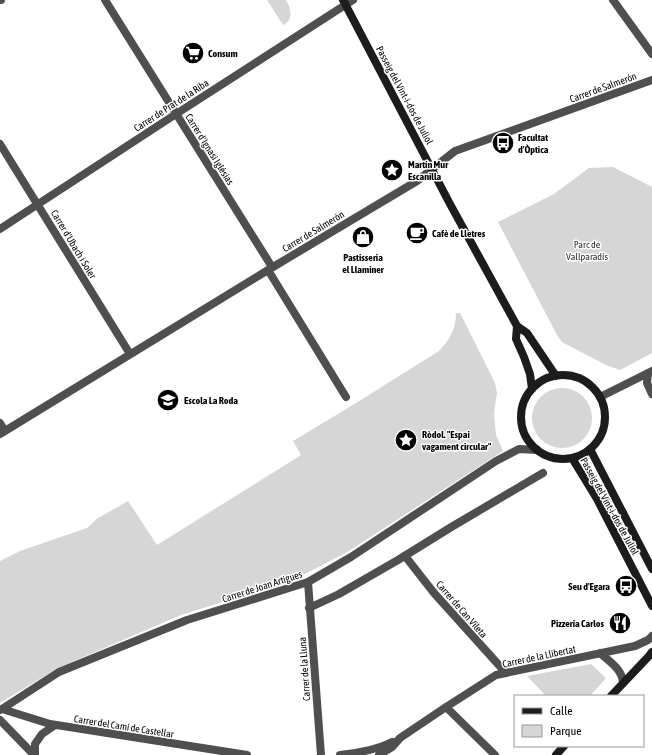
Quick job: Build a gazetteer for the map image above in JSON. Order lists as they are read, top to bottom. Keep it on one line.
{"streets":{"street":["Carrer de Salmerón","Passeig del Vint-i-dos de Juliol","Carrer de Prat de la Riba","Carrer d'Ignasi Iglésias","Carrer d'Ubach i Soler","Carrer de Joan Artigues","Carrer de Can Vileta","Carrer de la Llibertat","Carrer de la Lluna","Carrer del Camí de Castellar"]},"crossings":[["Carrer de Salmerón","Passeig del Vint-i-dos de Juliol"],["Carrer de Salmerón","Carrer d'Ignasi Iglésias"],["Carrer de Salmerón","Carrer d'Ubach i Soler"],["Passeig del Vint-i-dos de Juliol","Carrer de Prat de la Riba"],["Passeig del Vint-i-dos de Juliol","Carrer de Joan Artigues"],["Carrer de Prat de la Riba","Carrer d'Ignasi Iglésias"],["Carrer de Prat de la Riba","Carrer d'Ubach i Soler"],["Carrer de Joan Artigues","Carrer de la Lluna"],["Carrer de Joan Artigues","Carrer del Camí de Castellar"],["Carrer de Can Vileta","Carrer de la Llibertat"]],"parks":["Parc de Vallparadís"],"places":{"supermarket":["Consum"],"bus stop":["Facultat d'Òptica","Seu d'Egara"],"place":["Martín Mur Escanilla","Ròdol. \"Espai vagament circular\""],"cafe":["Cafè de Lletres"],"shop":["Pastisseria el Llaminer"],"school or university":["Escola La Roda"],"restaurant":["Pizzeria Carlos"]},"legend":["Calle","Parque"]}
